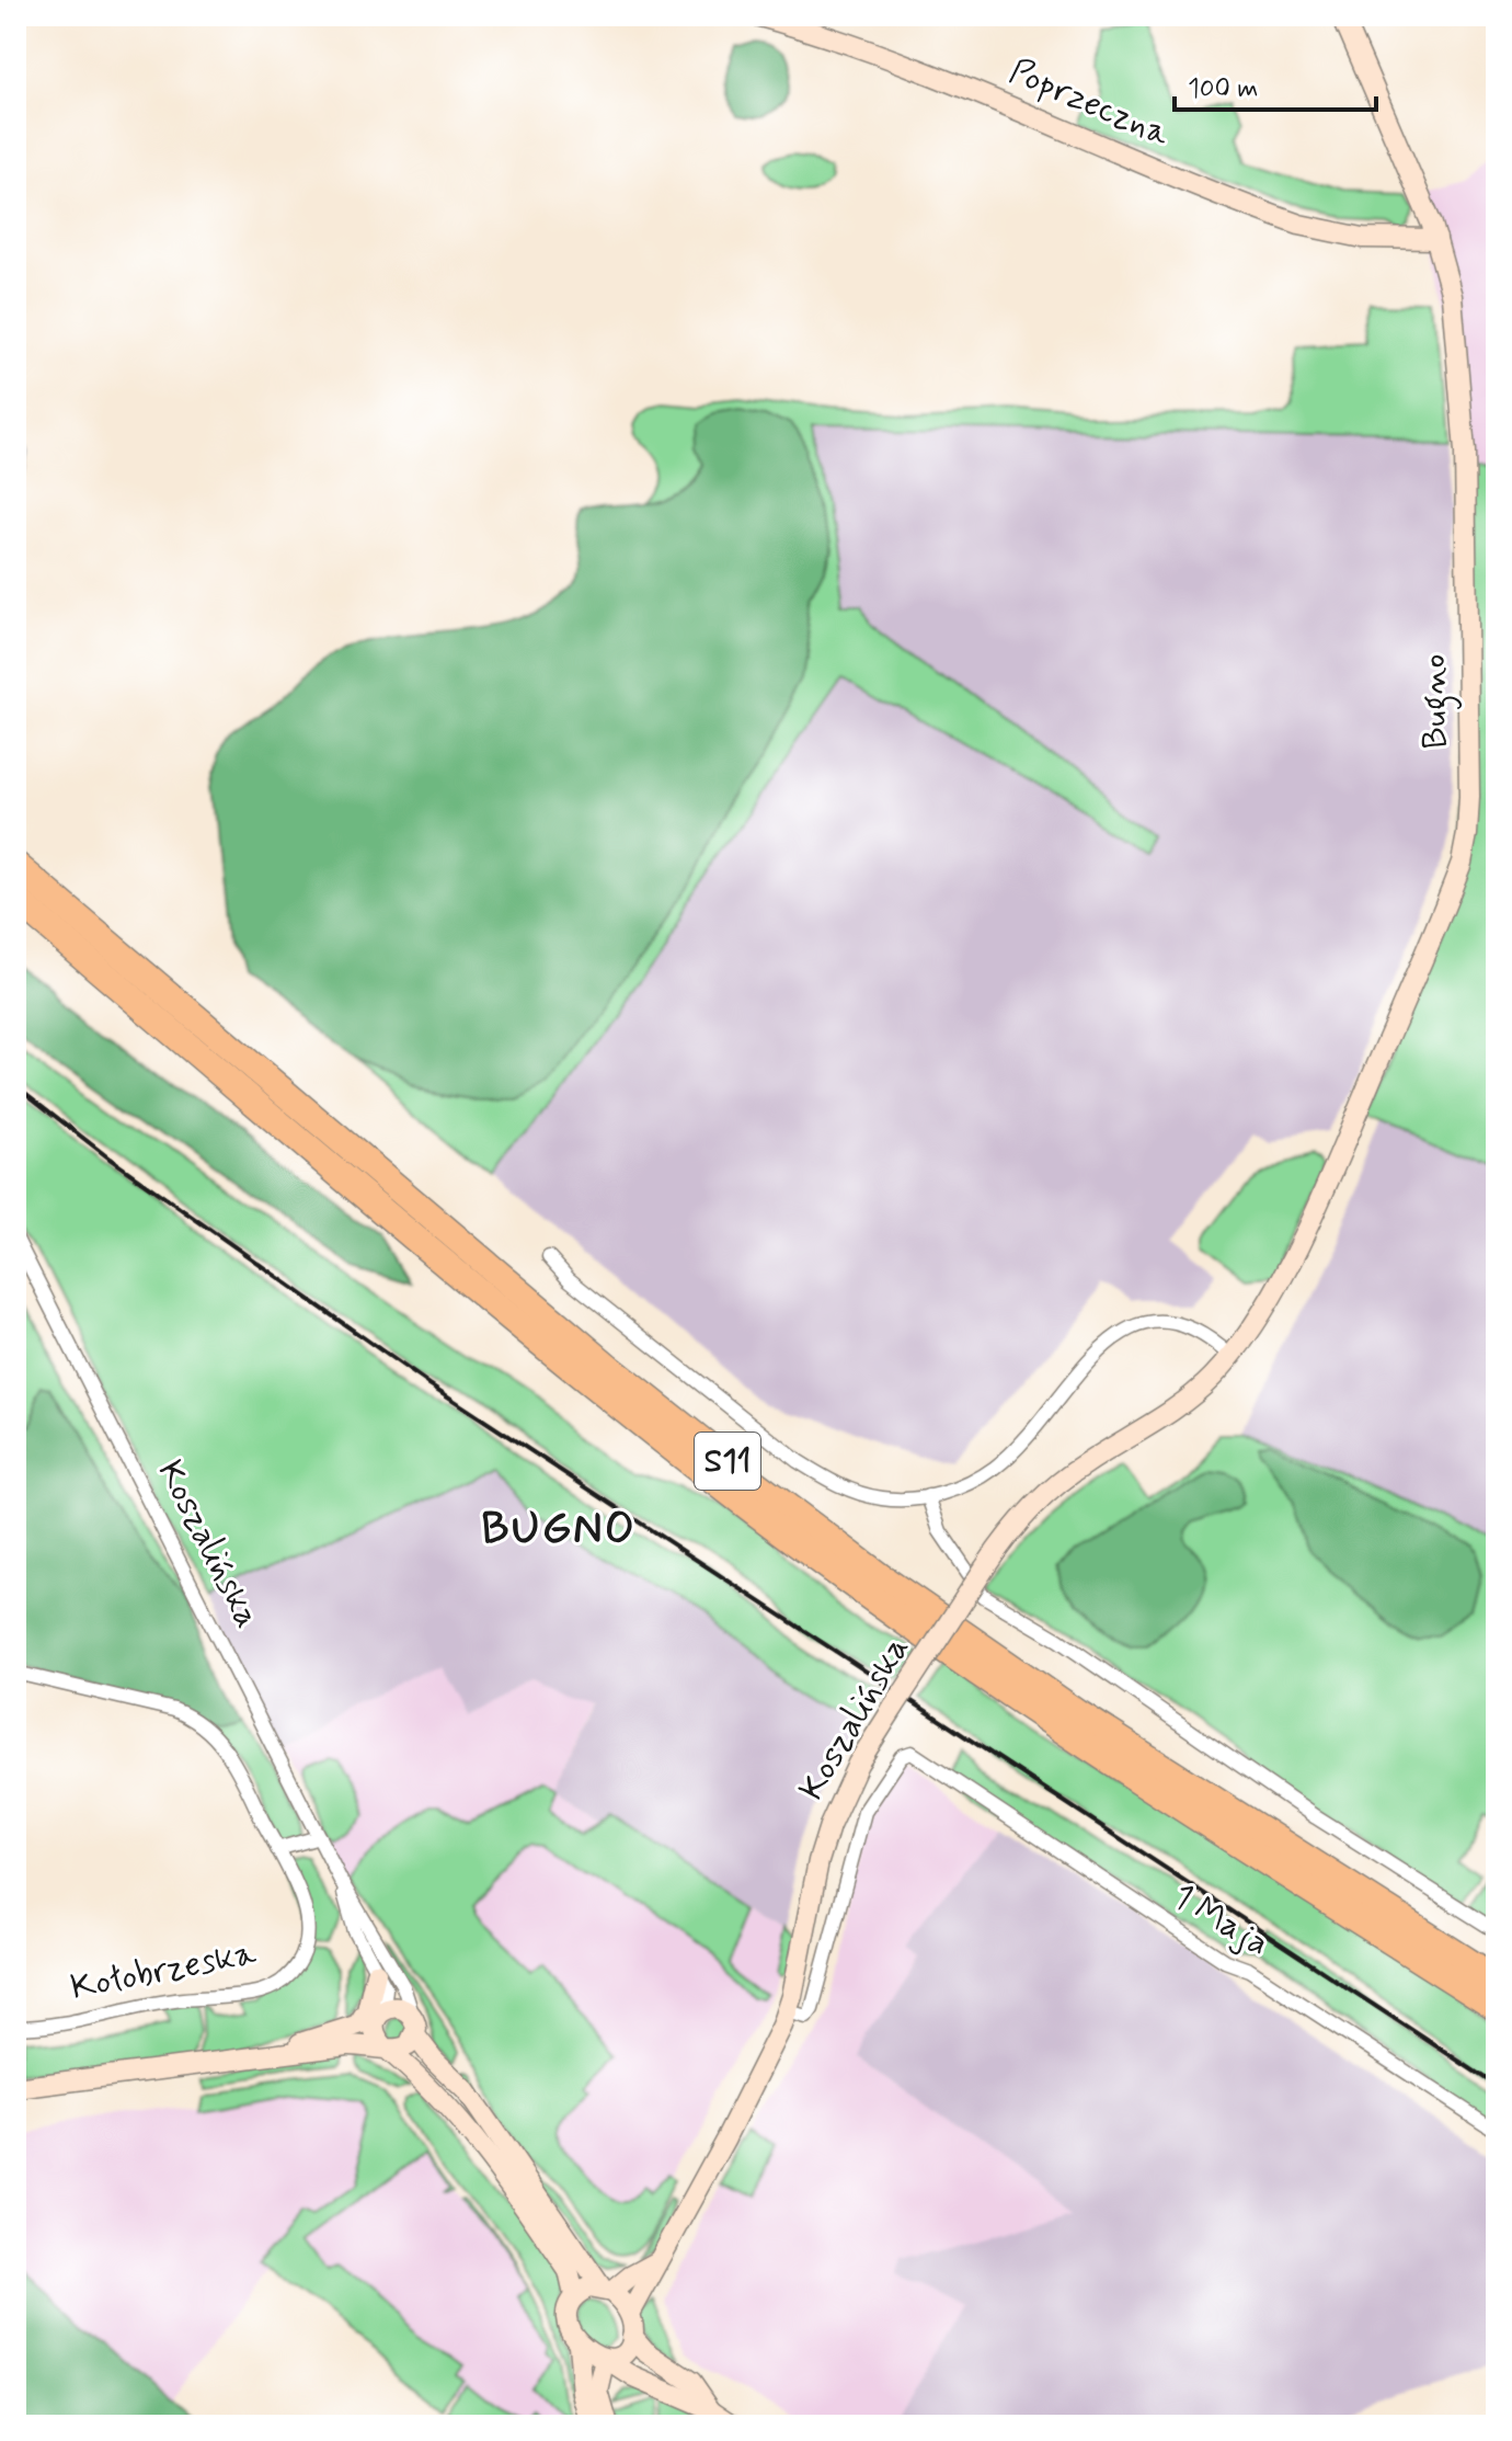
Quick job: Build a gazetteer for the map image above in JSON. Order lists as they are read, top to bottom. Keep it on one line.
{"streets":{"highway":["S11"],"street":["Poprzeczna","Bugno","Koszalińska","1 Maja","Kołobrzeska"]},"crossings":[["Poprzeczna","Bugno"],["Bugno","Koszalińska"],["Koszalińska","1 Maja"]],"districts":["BUGNO"],"scale_bar":"100 m"}
